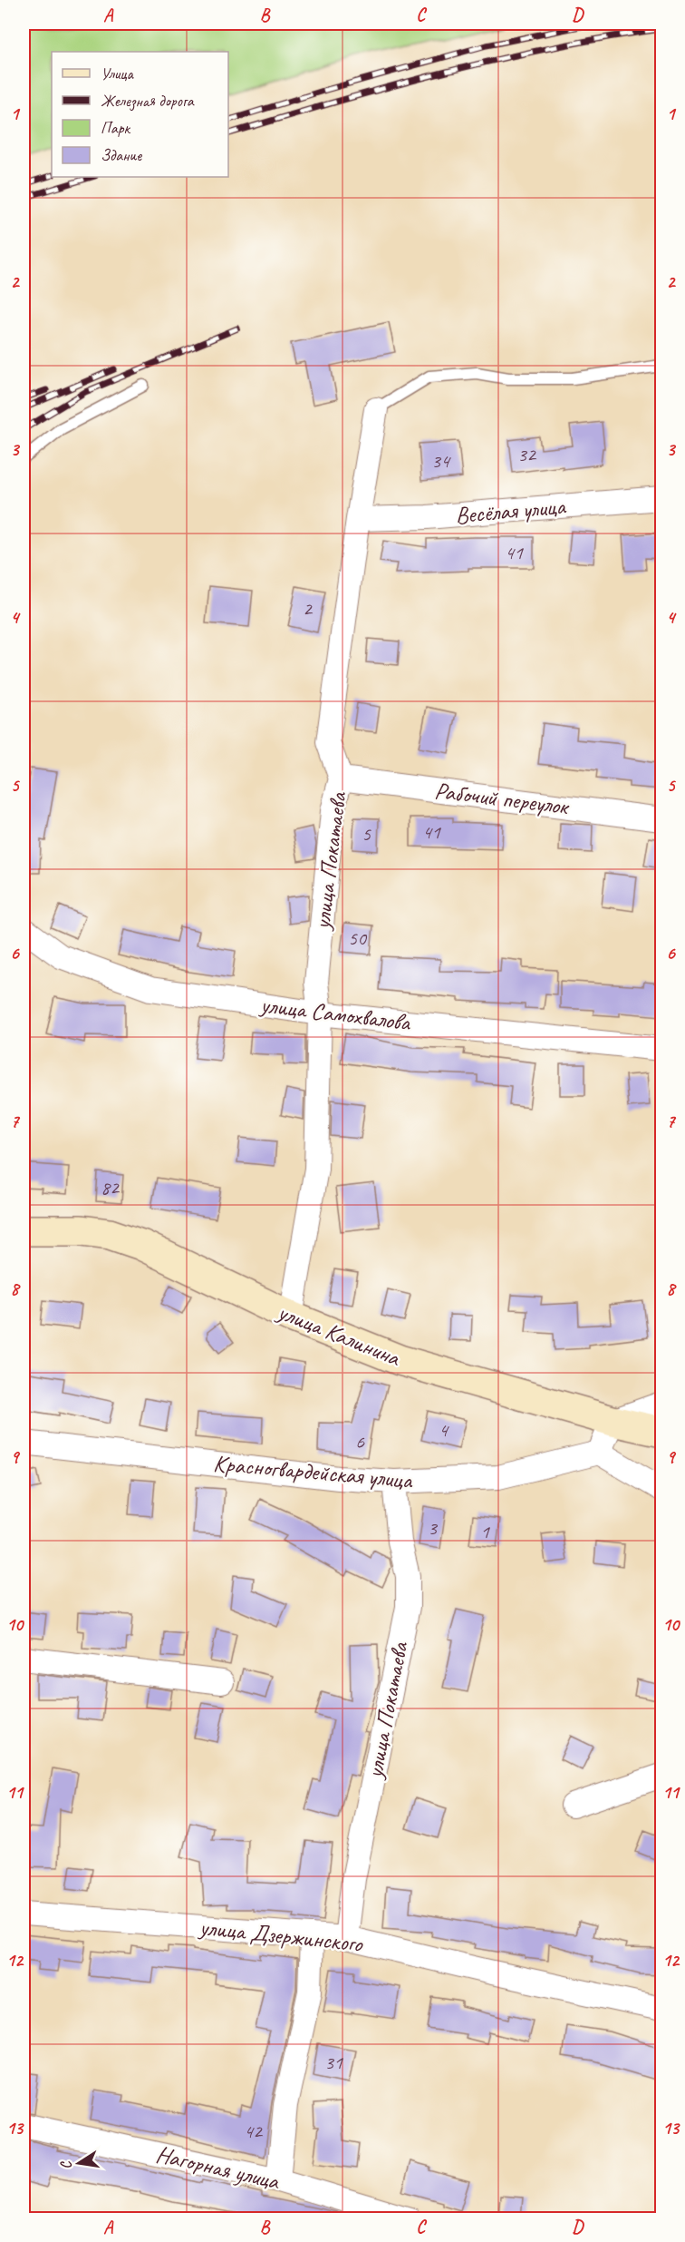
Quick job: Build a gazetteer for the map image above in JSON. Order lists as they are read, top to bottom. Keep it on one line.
{"streets":{"main road":["улица Калинина"],"street":["Весёлая улица","Рабочий переулок","улица Покатаева","улица Самохвалова","Красногвардейская улица","улица Дзержинского","Нагорная улица"]},"crossings":[["Весёлая улица","улица Покатаева"],["Рабочий переулок","улица Покатаева"],["улица Покатаева","улица Самохвалова"],["улица Покатаева","улица Калинина"],["улица Покатаева","Красногвардейская улица"],["улица Покатаева","улица Дзержинского"]],"house_numbers":["32","34","41","2","41","5","50","82","4","6","3","1","31","42"],"legend":["Улица","Железная дорога","Парк","Здание"],"north":"left","grid":{"columns":["A","B","C","D"],"rows":["1","2","3","4","5","6","7","8","9","10","11","12","13"]}}
